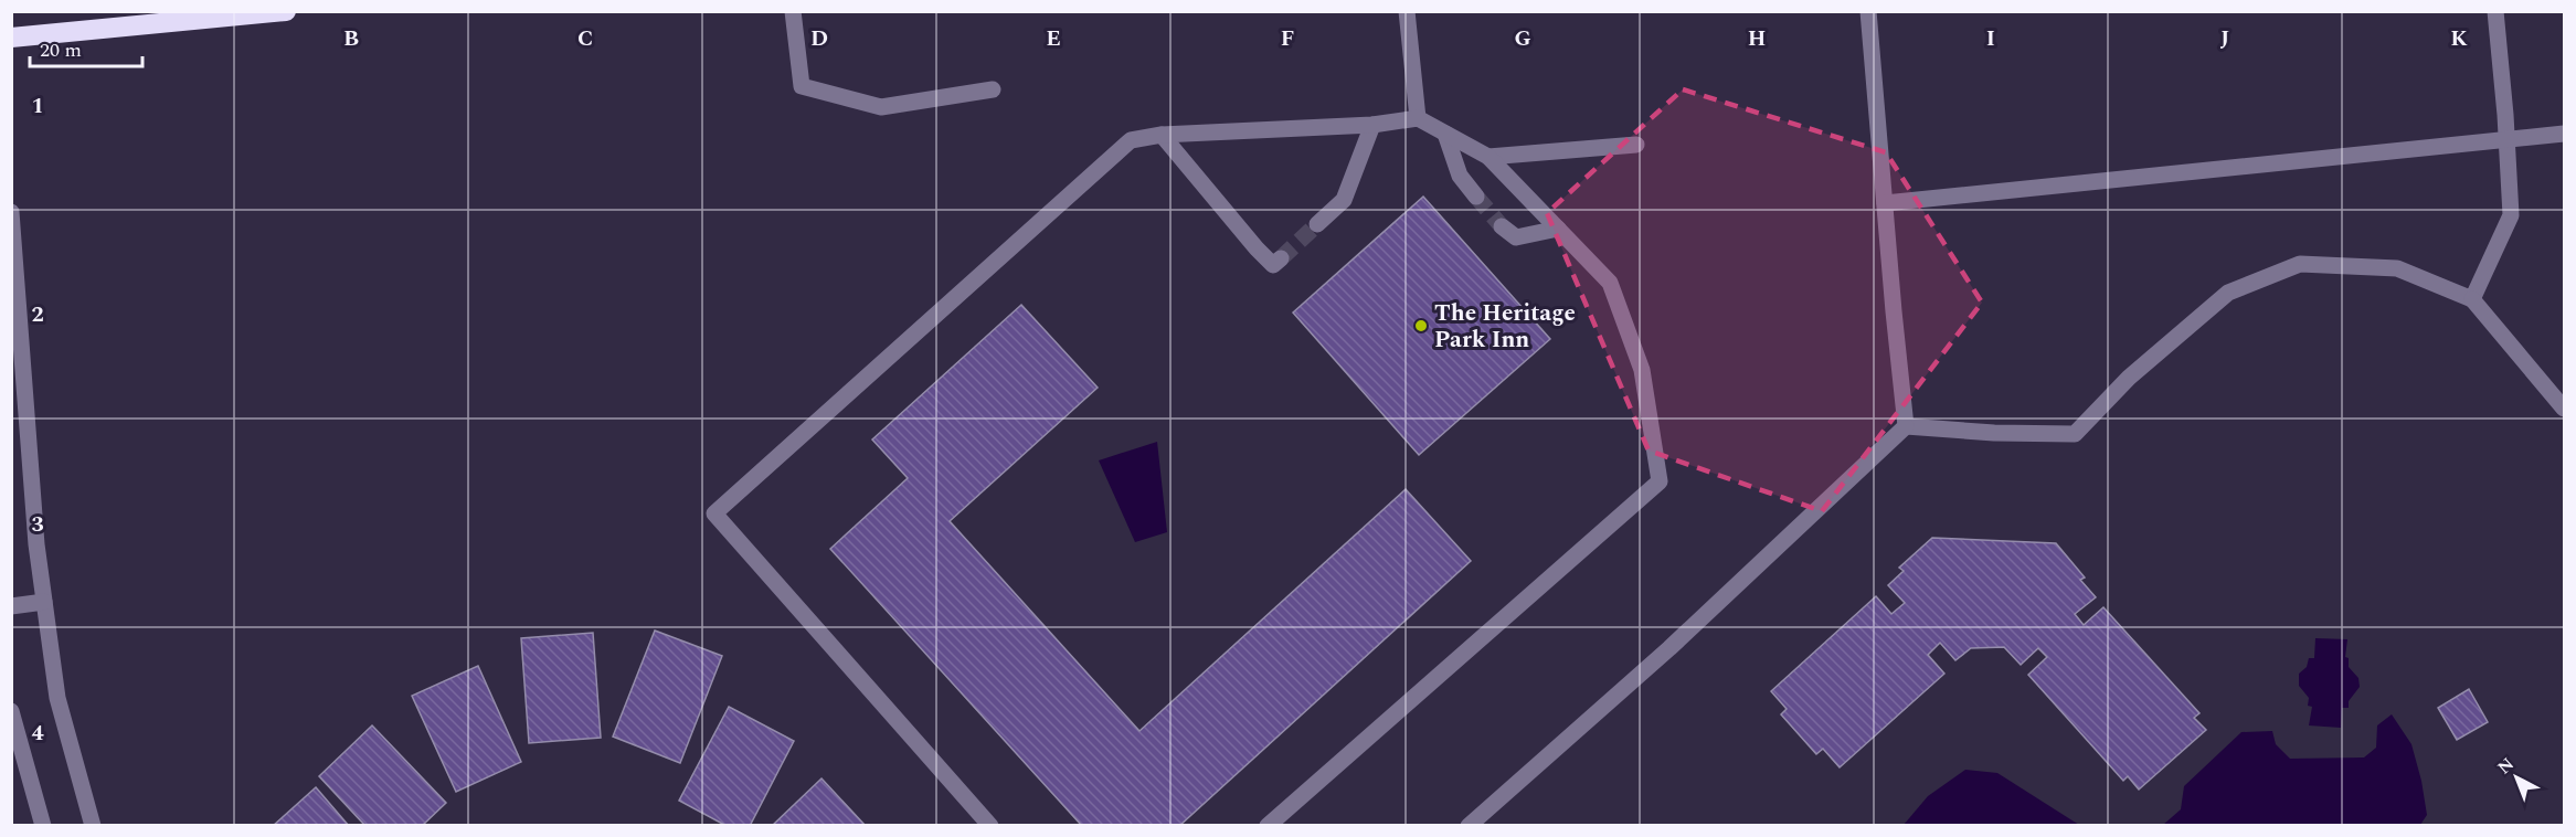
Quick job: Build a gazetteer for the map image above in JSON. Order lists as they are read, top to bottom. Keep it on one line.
{"places":["The Heritage Park Inn"],"scale_bar":"20 m","north":"top left","grid":{"columns":["B","C","D","E","F","G","H","I","J","K"],"rows":["1","2","3","4"]}}
